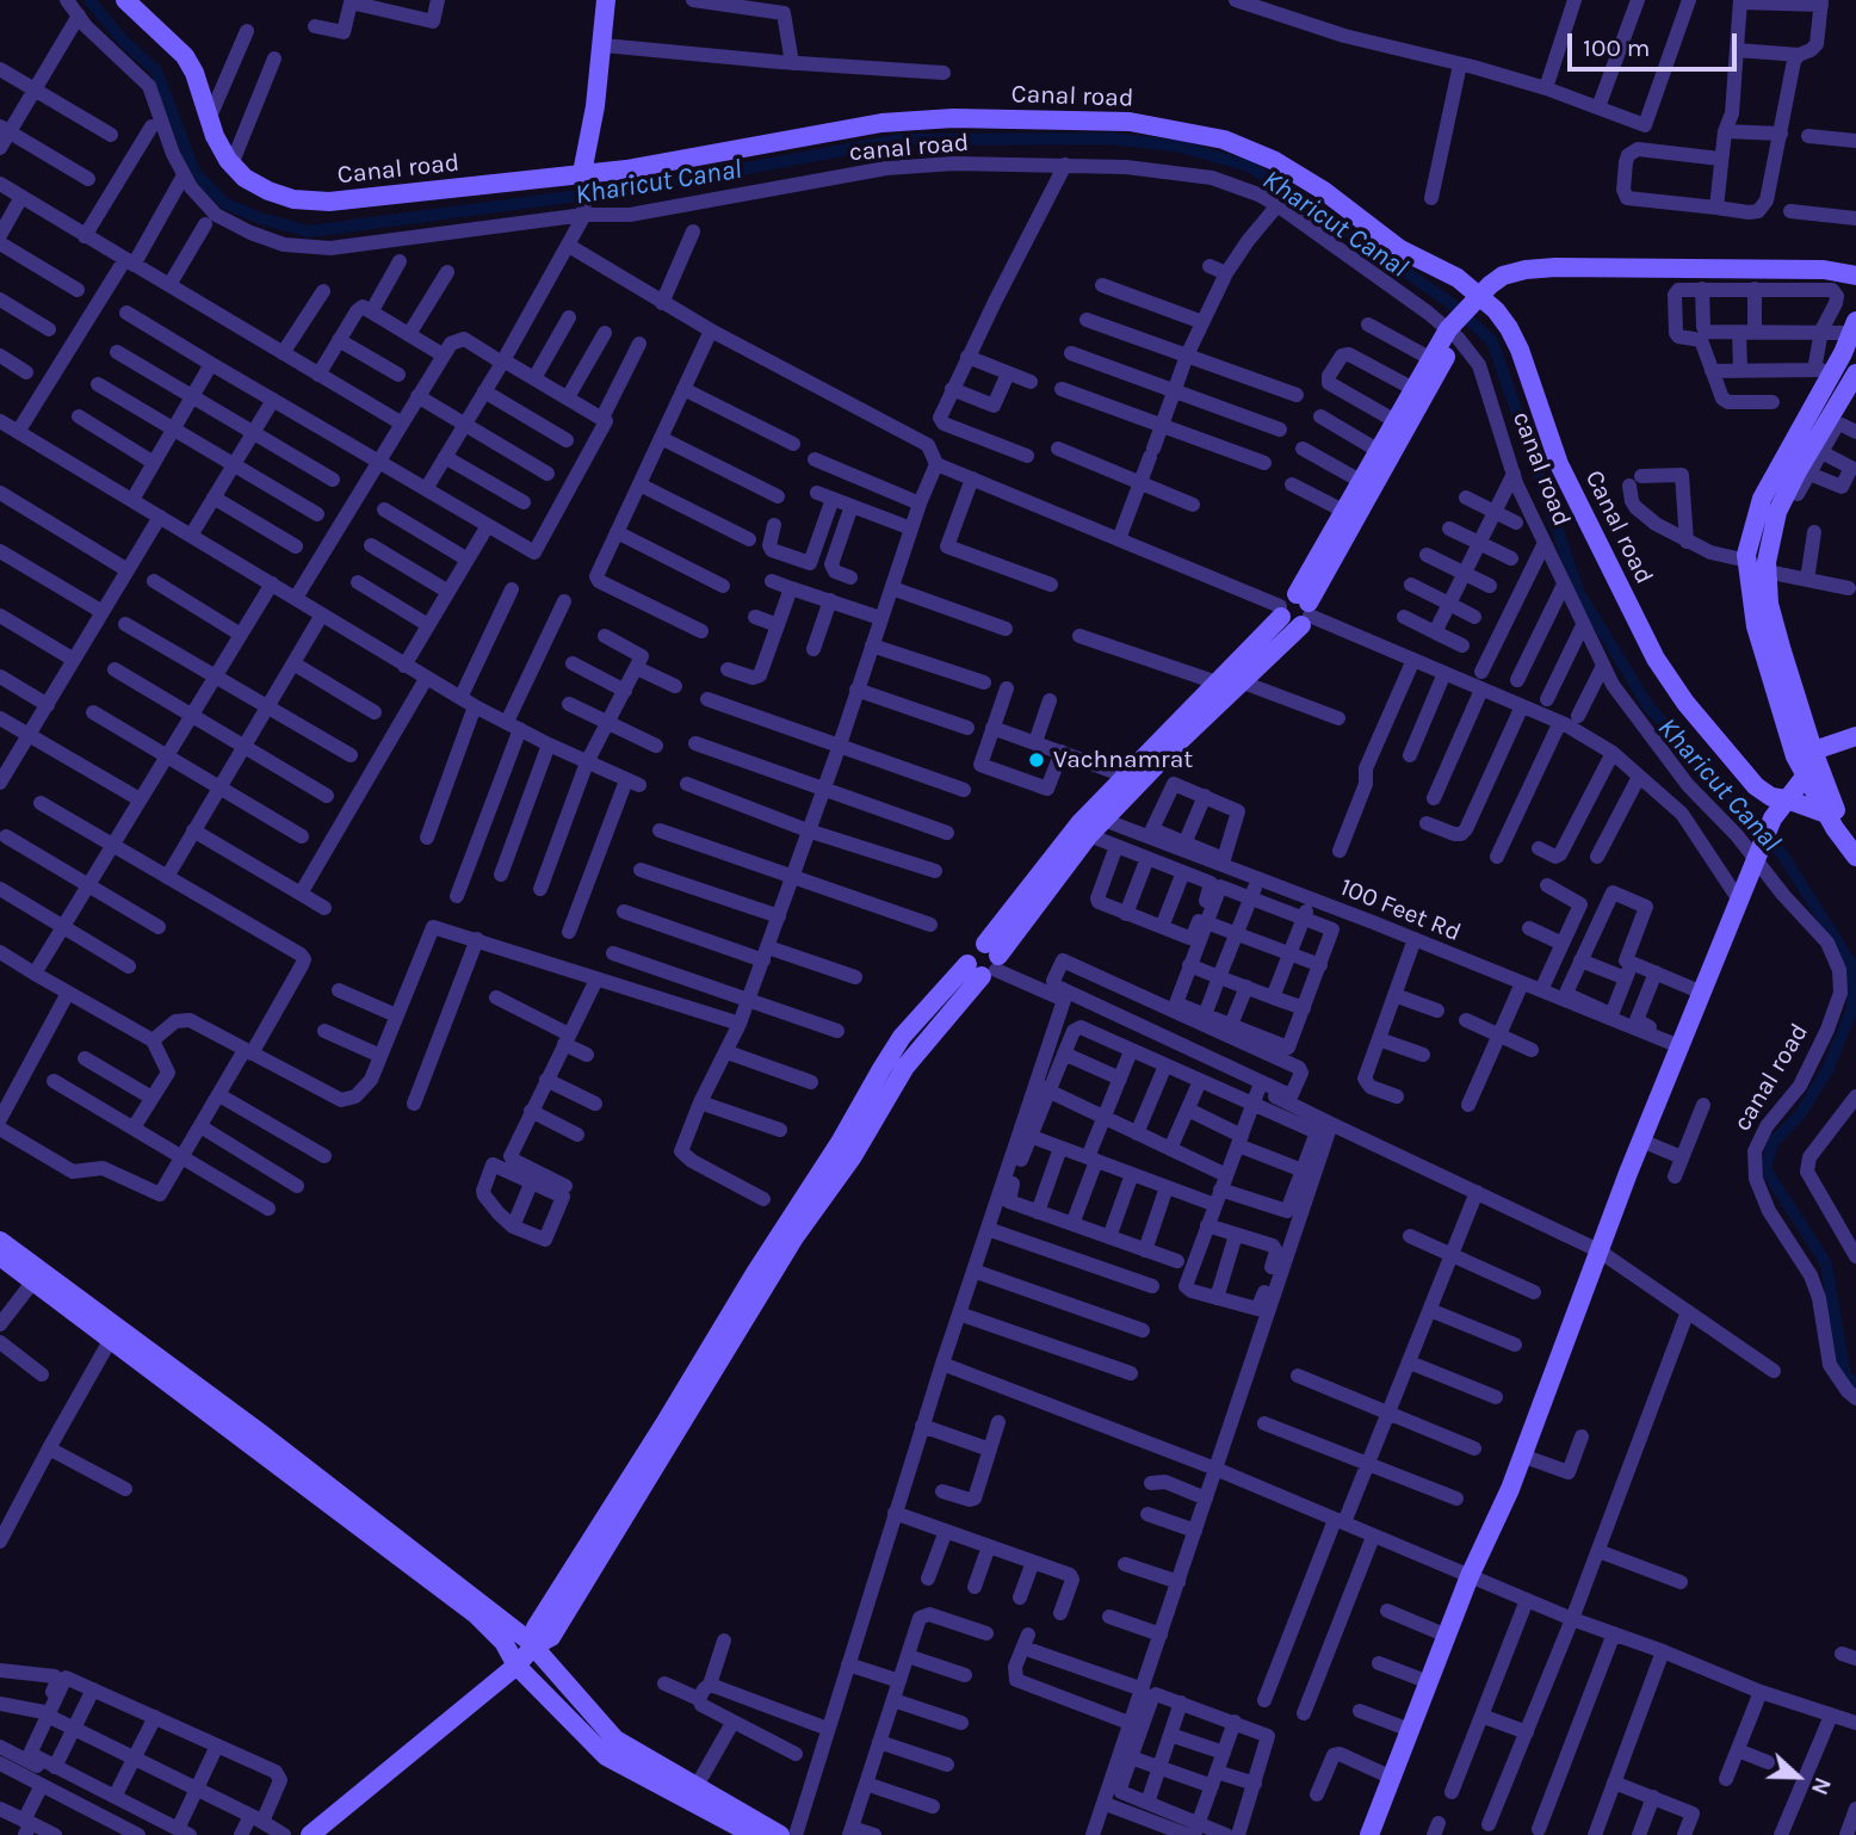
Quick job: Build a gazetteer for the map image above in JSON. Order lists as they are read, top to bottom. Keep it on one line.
{"streets":{"street":["Canal road","canal road","100 Feet Rd"]},"water":["Kharicut Canal"],"places":["Vachnamrat"],"scale_bar":"100 m","north":"right"}
